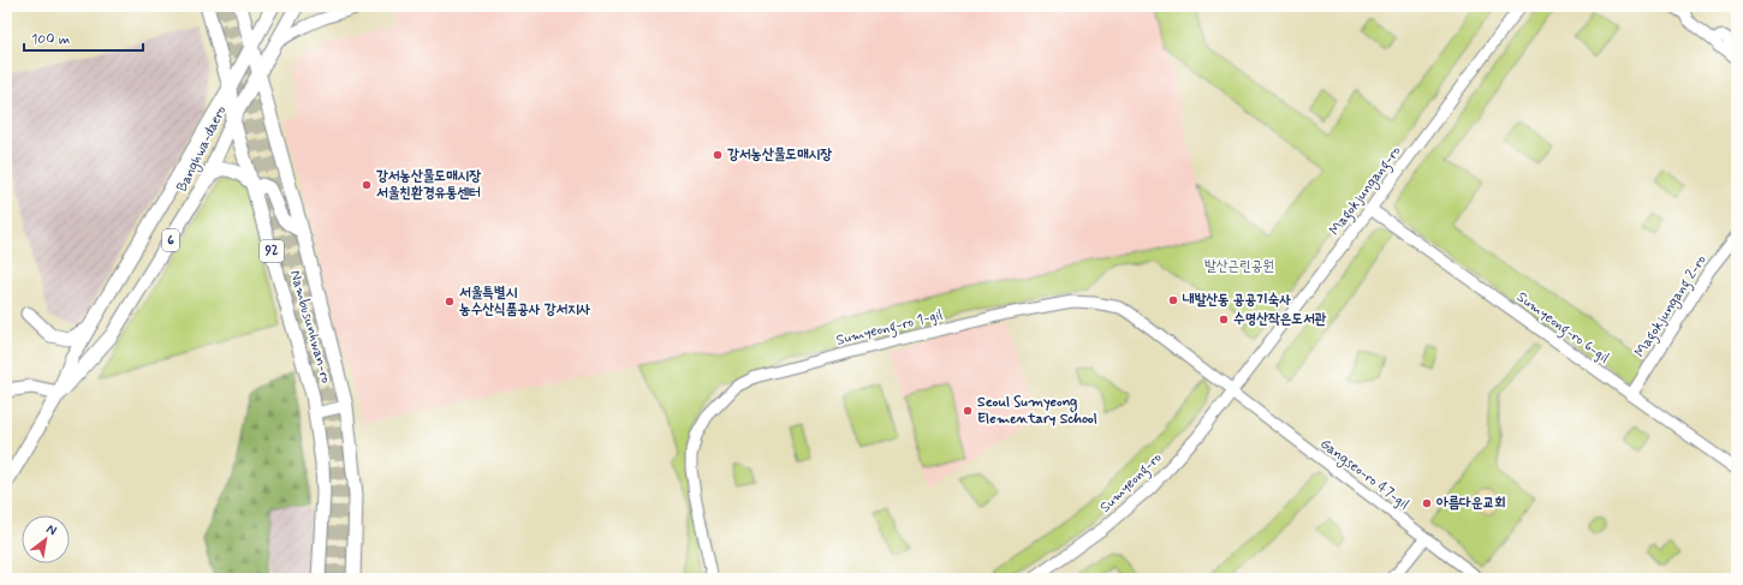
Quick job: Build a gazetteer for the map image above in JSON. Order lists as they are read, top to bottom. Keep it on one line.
{"streets":{"main road":["Banghwa-daero","6","92","Nambusunhwan-ro"],"street":["Magokjungang-ro","Magokjungang 2-ro","Sumyeong-ro 1-gil","Sumyeong-ro 6-gil","Gangseo-ro 47-gil","Sumyeong-ro"]},"crossings":[["Banghwa-daero","6"],["Banghwa-daero","Nambusunhwan-ro"],["Magokjungang-ro","Sumyeong-ro 1-gil"],["Magokjungang-ro","Sumyeong-ro 6-gil"],["Magokjungang-ro","Gangseo-ro 47-gil"],["Magokjungang-ro","Sumyeong-ro"],["Magokjungang 2-ro","Sumyeong-ro 6-gil"],["Sumyeong-ro 1-gil","Gangseo-ro 47-gil"],["Sumyeong-ro 1-gil","Sumyeong-ro"],["Gangseo-ro 47-gil","Sumyeong-ro"]],"parks":["발산근린공원"],"places":["강서농산물도매시장","강서농산물도매시장 서울친환경유통센터","내발산동 공공기숙사","서울특별시 농수산식품공사 강서지사","수명산작은도서관","Seoul Sumyeong Elementary School","아름다운교회"],"scale_bar":"100 m","north":"top right"}
